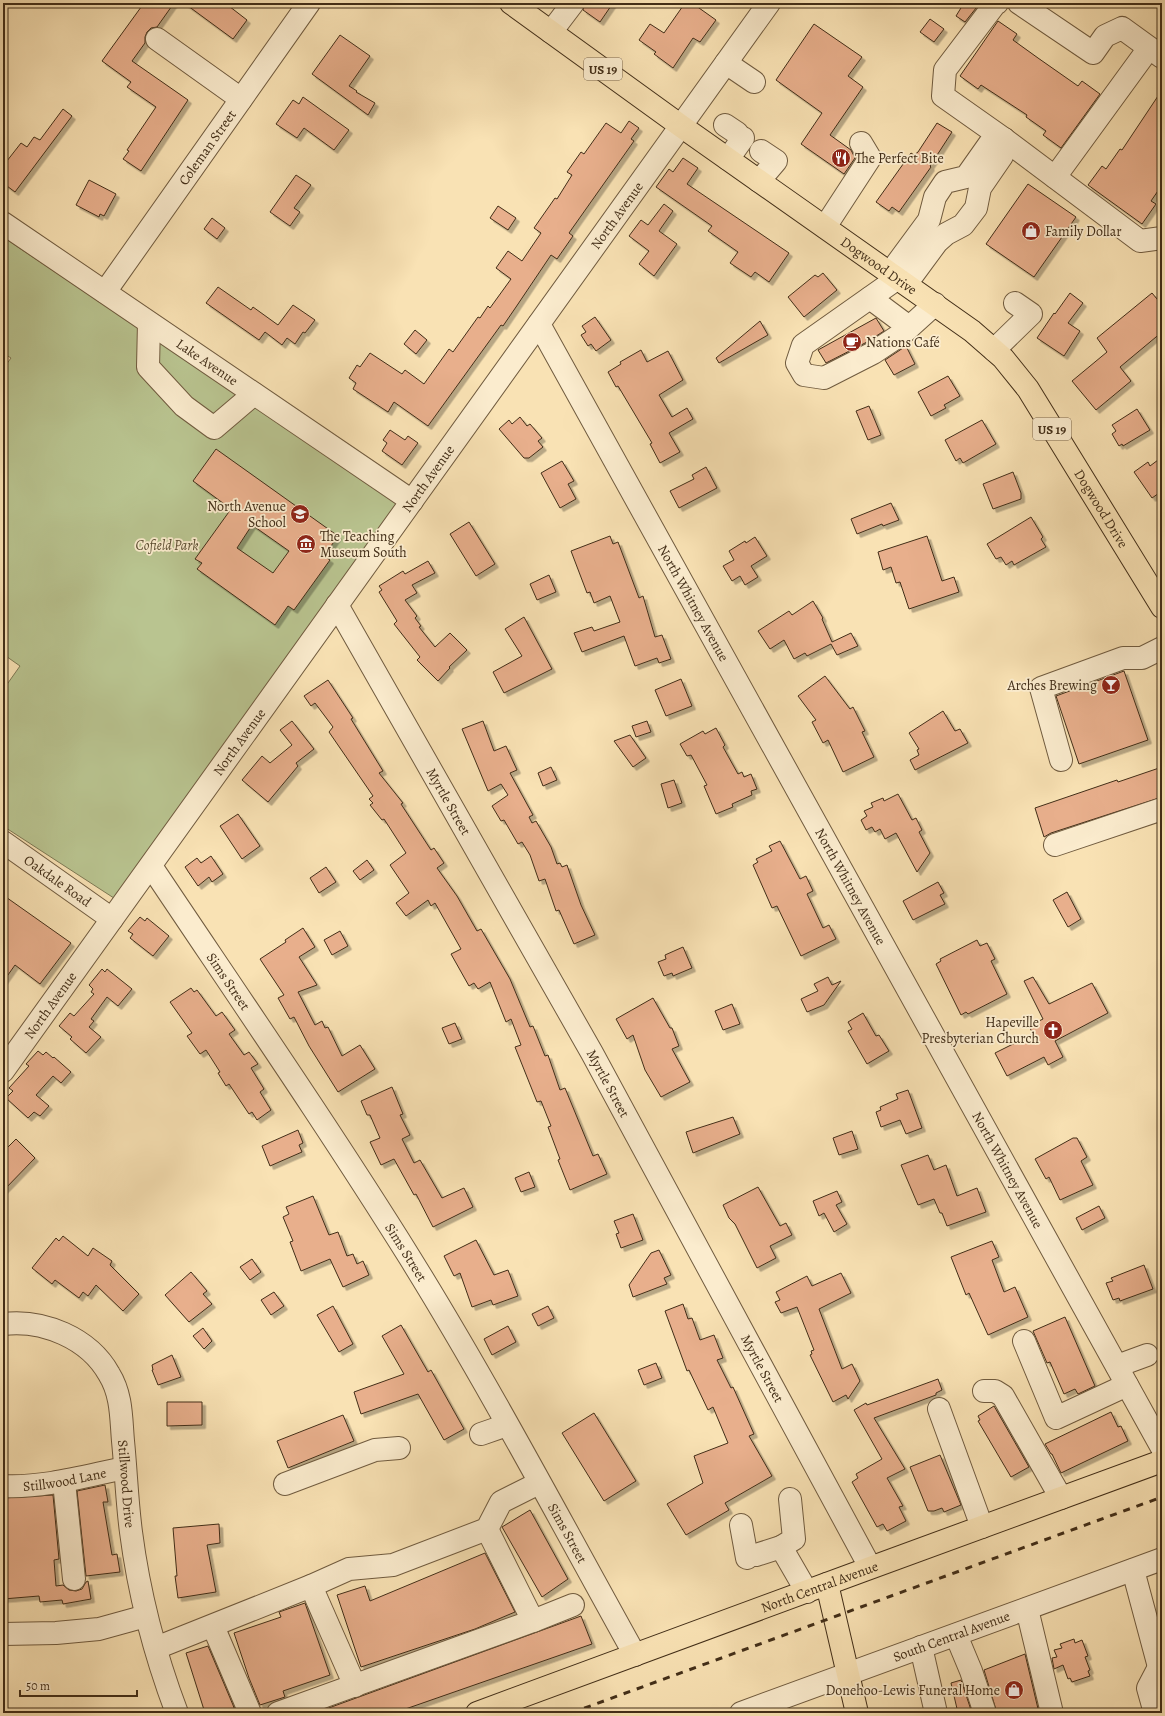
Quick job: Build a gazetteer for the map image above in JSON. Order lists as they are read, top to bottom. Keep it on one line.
{"streets":{"main road":["US 19","Dogwood Drive","North Central Avenue"],"street":["Coleman Street","North Avenue","Lake Avenue","North Whitney Avenue","Myrtle Street","Oakdale Road","Sims Street","Stillwood Lane","Stillwood Drive","South Central Avenue"]},"crossings":[["Coleman Street","Lake Avenue"],["North Avenue","Dogwood Drive"],["North Avenue","Lake Avenue"],["North Avenue","North Whitney Avenue"],["North Avenue","Myrtle Street"],["North Avenue","Oakdale Road"],["North Avenue","Sims Street"],["Myrtle Street","North Central Avenue"],["Sims Street","North Central Avenue"],["Stillwood Lane","Stillwood Drive"]],"parks":["Cofield Park"],"places":{"restaurant":["The Perfect Bite"],"shop":["Family Dollar","Donehoo-Lewis Funeral Home"],"cafe":["Nations Café"],"school or university":["North Avenue School"],"museum":["The Teaching Museum South"],"bar":["Arches Brewing"],"church":["Hapeville Presbyterian Church"]},"scale_bar":"50 m"}
